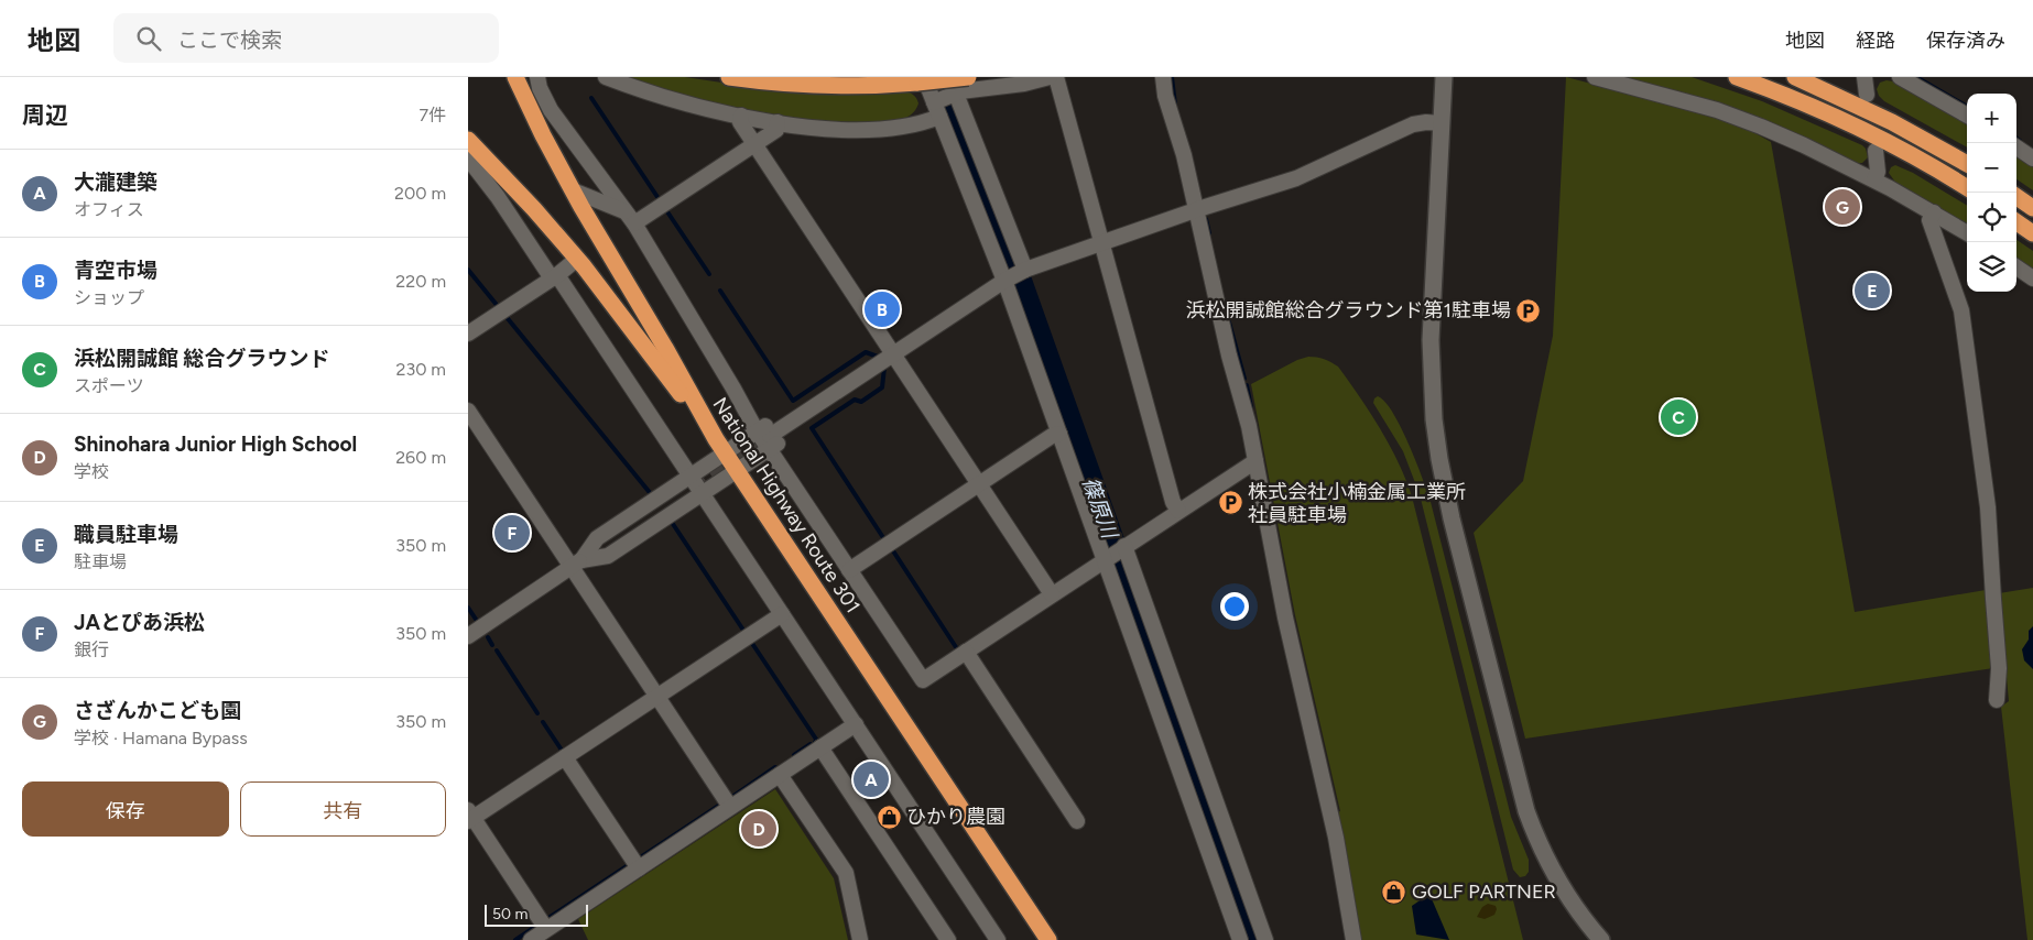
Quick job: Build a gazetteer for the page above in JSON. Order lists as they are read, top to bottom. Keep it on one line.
{"streets":{"highway":["National Highway Route 301"]},"water":["篠原川"],"places":{"parking":["浜松開誠館総合グラウンド第1駐車場","株式会社小楠金属工業所 社員駐車場"],"shop":["ひかり農園","GOLF PARTNER"]},"scale_bar":"50 m","page":{"header":"地図","search":"ここで検索","nav":["地図","経路","保存済み"],"heading":["周辺","7件"],"map_buttons":["+","−"],"list":[{"mark":"A","name":"大瀧建築","note":"オフィス","value":"200 m"},{"mark":"B","name":"青空市場","note":"ショップ","value":"220 m"},{"mark":"C","name":"浜松開誠館 総合グラウンド","note":"スポーツ","value":"230 m"},{"mark":"D","name":"Shinohara Junior High School","note":"学校","value":"260 m"},{"mark":"E","name":"職員駐車場","note":"駐車場","value":"350 m"},{"mark":"F","name":"JAとぴあ浜松","note":"銀行","value":"350 m"},{"mark":"G","name":"さざんかこども園","note":"学校 · Hamana Bypass","value":"350 m"}],"pins":["G","E","B","C","F","A","D"],"buttons":["保存","共有"],"scale":"50 m"}}
